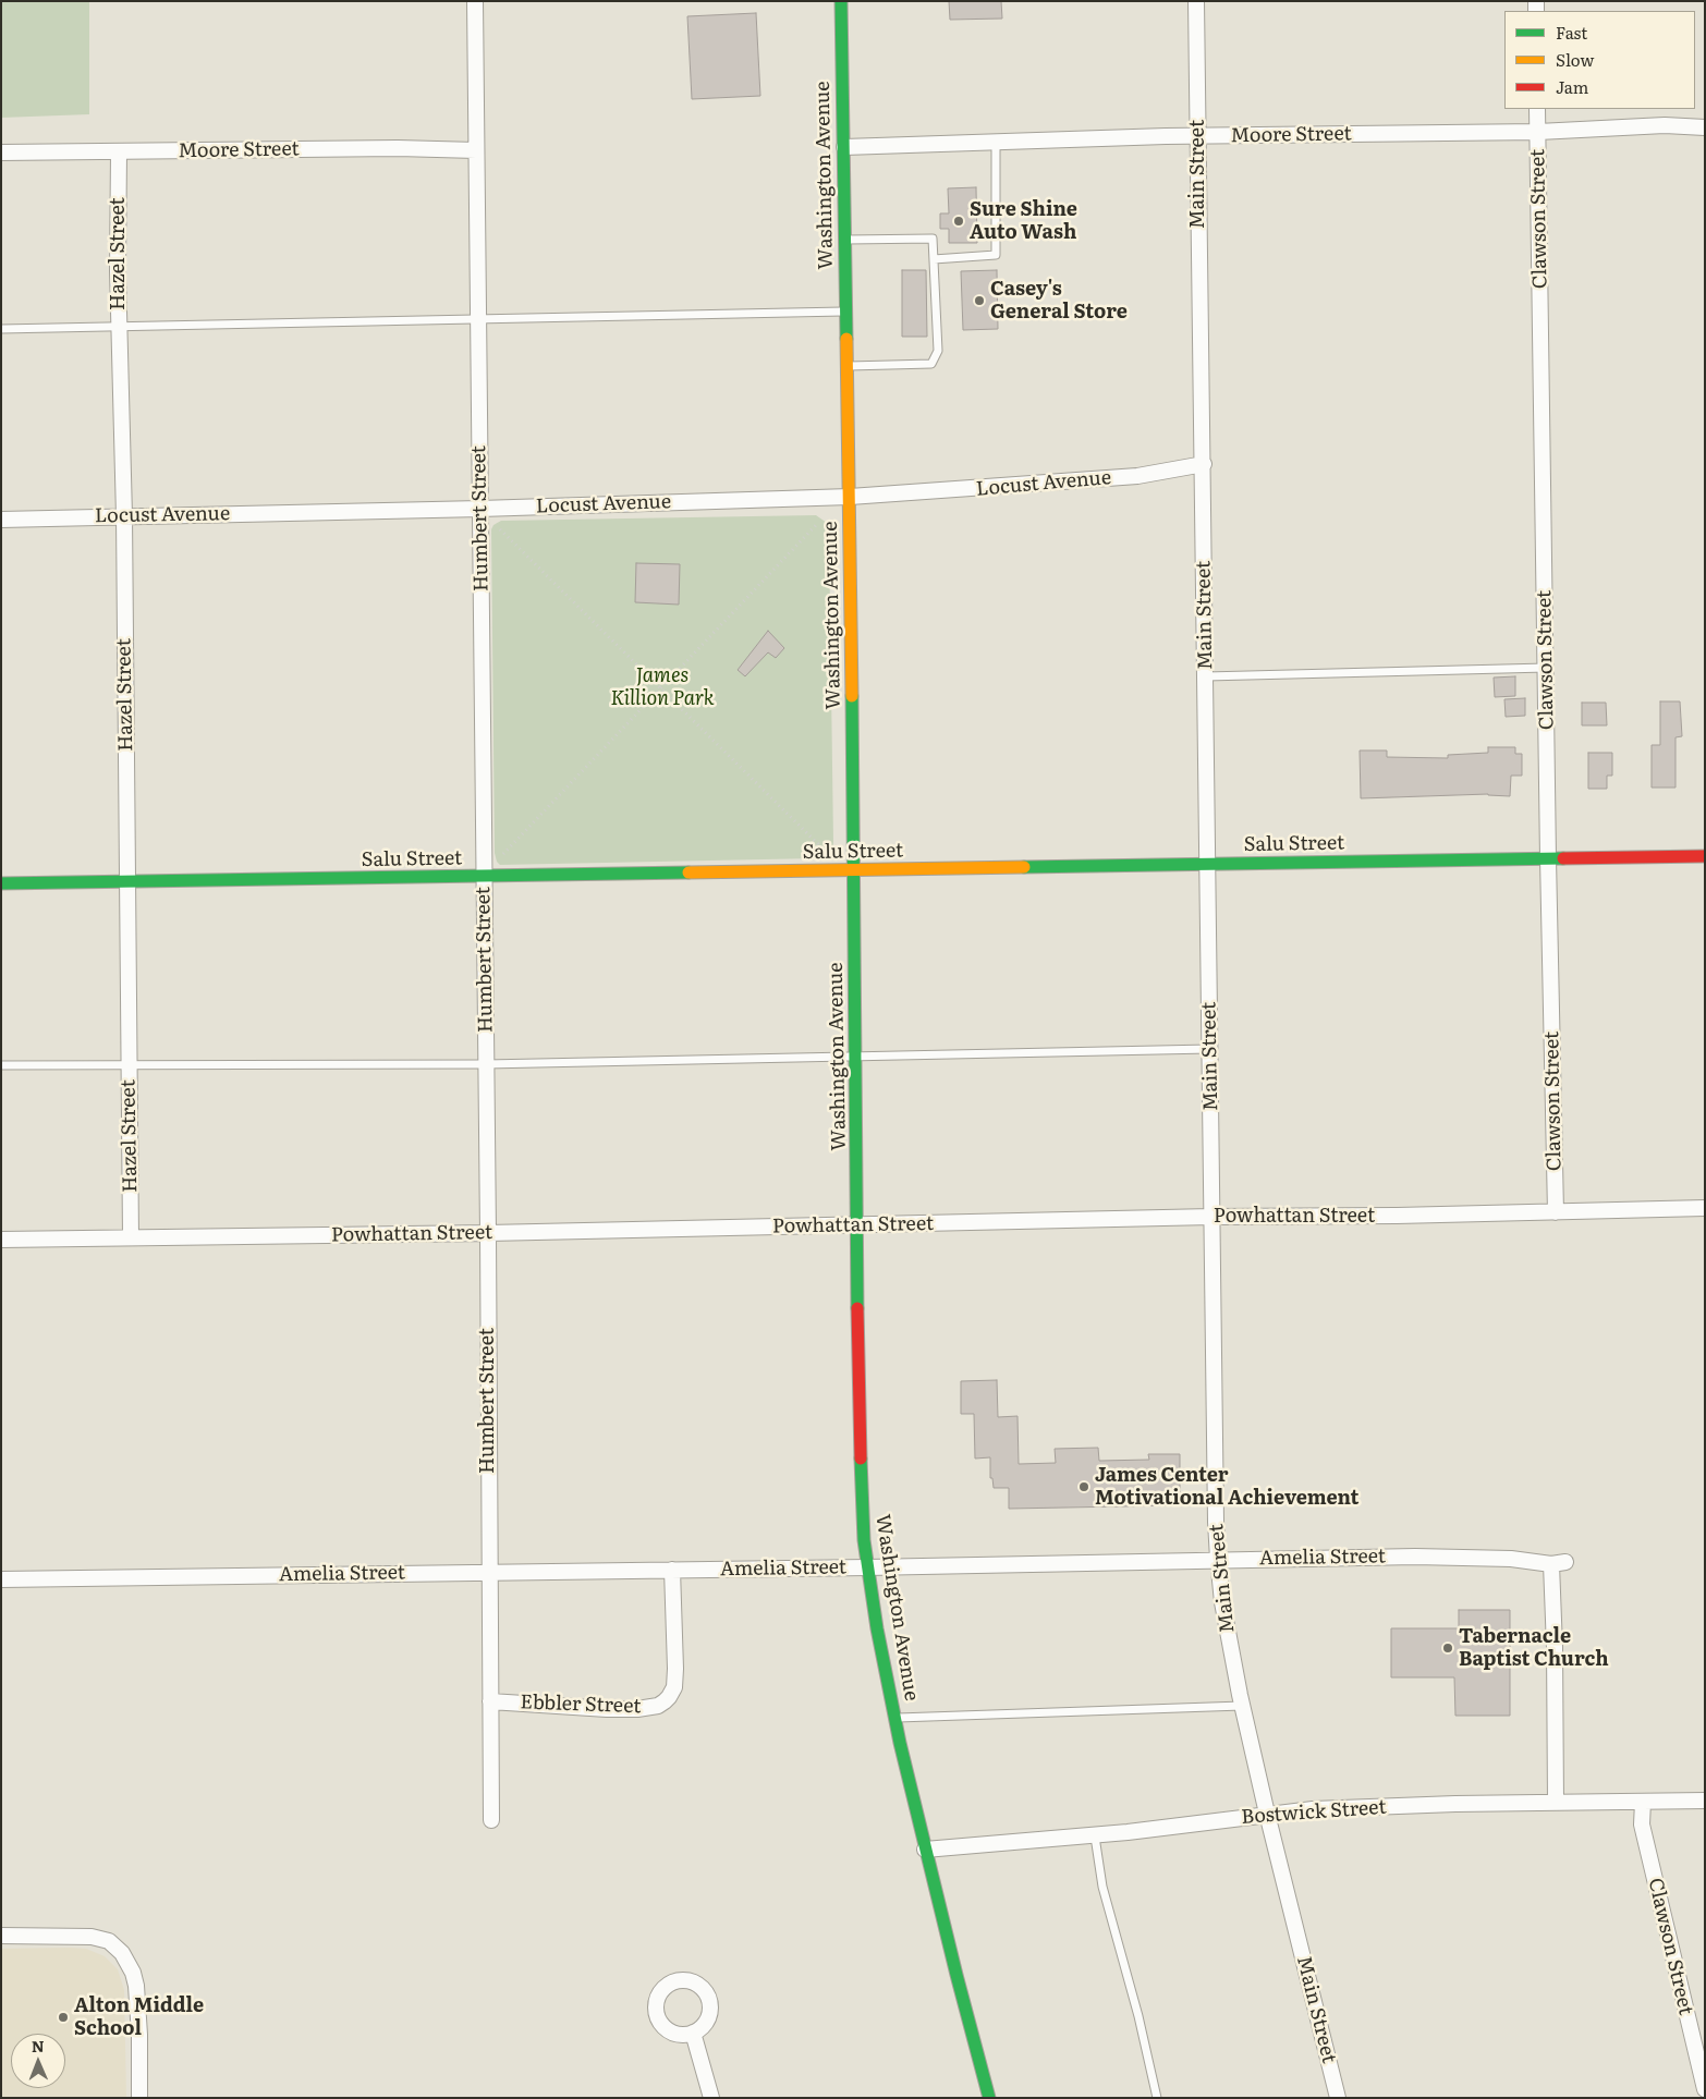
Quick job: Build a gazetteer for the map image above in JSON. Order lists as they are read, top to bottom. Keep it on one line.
{"streets":{"main road":["Washington Avenue","Salu Street"],"street":["Moore Street","Main Street","Clawson Street","Hazel Street","Locust Avenue","Humbert Street","Powhattan Street","Amelia Street","Ebbler Street","Bostwick Street"]},"crossings":[["Moore Street","Main Street"],["Moore Street","Washington Avenue"],["Moore Street","Clawson Street"],["Moore Street","Hazel Street"],["Moore Street","Humbert Street"],["Main Street","Locust Avenue"],["Main Street","Salu Street"],["Main Street","Powhattan Street"],["Main Street","Amelia Street"],["Main Street","Bostwick Street"],["Washington Avenue","Locust Avenue"],["Washington Avenue","Salu Street"],["Washington Avenue","Powhattan Street"],["Washington Avenue","Amelia Street"],["Washington Avenue","Bostwick Street"],["Clawson Street","Salu Street"],["Clawson Street","Powhattan Street"],["Clawson Street","Bostwick Street"],["Hazel Street","Locust Avenue"],["Hazel Street","Salu Street"],["Hazel Street","Powhattan Street"],["Locust Avenue","Humbert Street"],["Humbert Street","Salu Street"],["Humbert Street","Powhattan Street"],["Humbert Street","Amelia Street"],["Humbert Street","Ebbler Street"],["Amelia Street","Ebbler Street"],["Amelia Street","Bostwick Street"]],"parks":["James Killion Park"],"places":["Sure Shine Auto Wash","Casey's General Store","James Center Motivational Achievement","Tabernacle Baptist Church","Alton Middle School"],"legend":["Fast","Slow","Jam"],"north":"top"}
